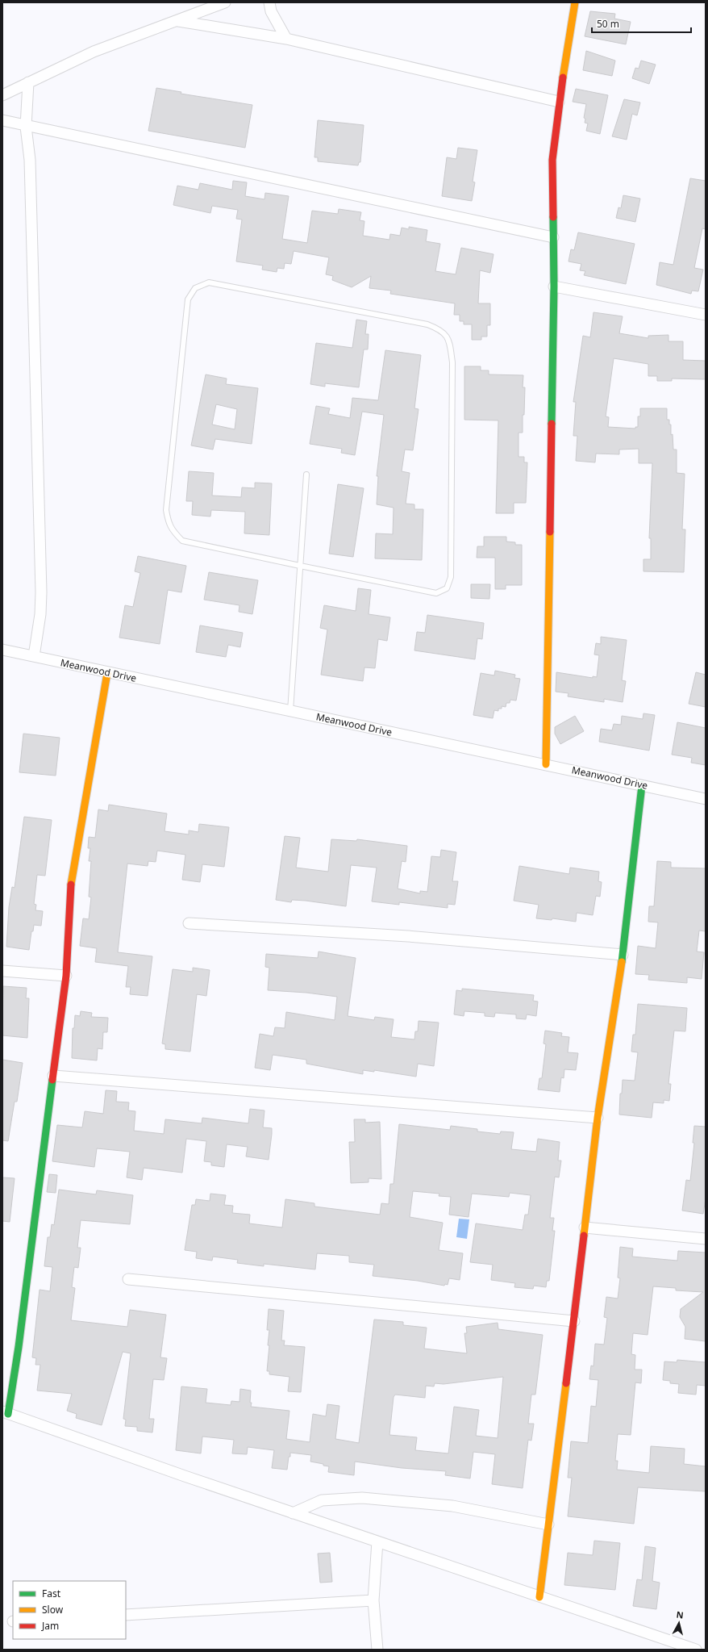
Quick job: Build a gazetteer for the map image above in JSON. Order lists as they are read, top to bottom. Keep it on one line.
{"streets":{"street":["Meanwood Drive"]},"legend":["Fast","Slow","Jam"],"scale_bar":"50 m","north":"top"}
